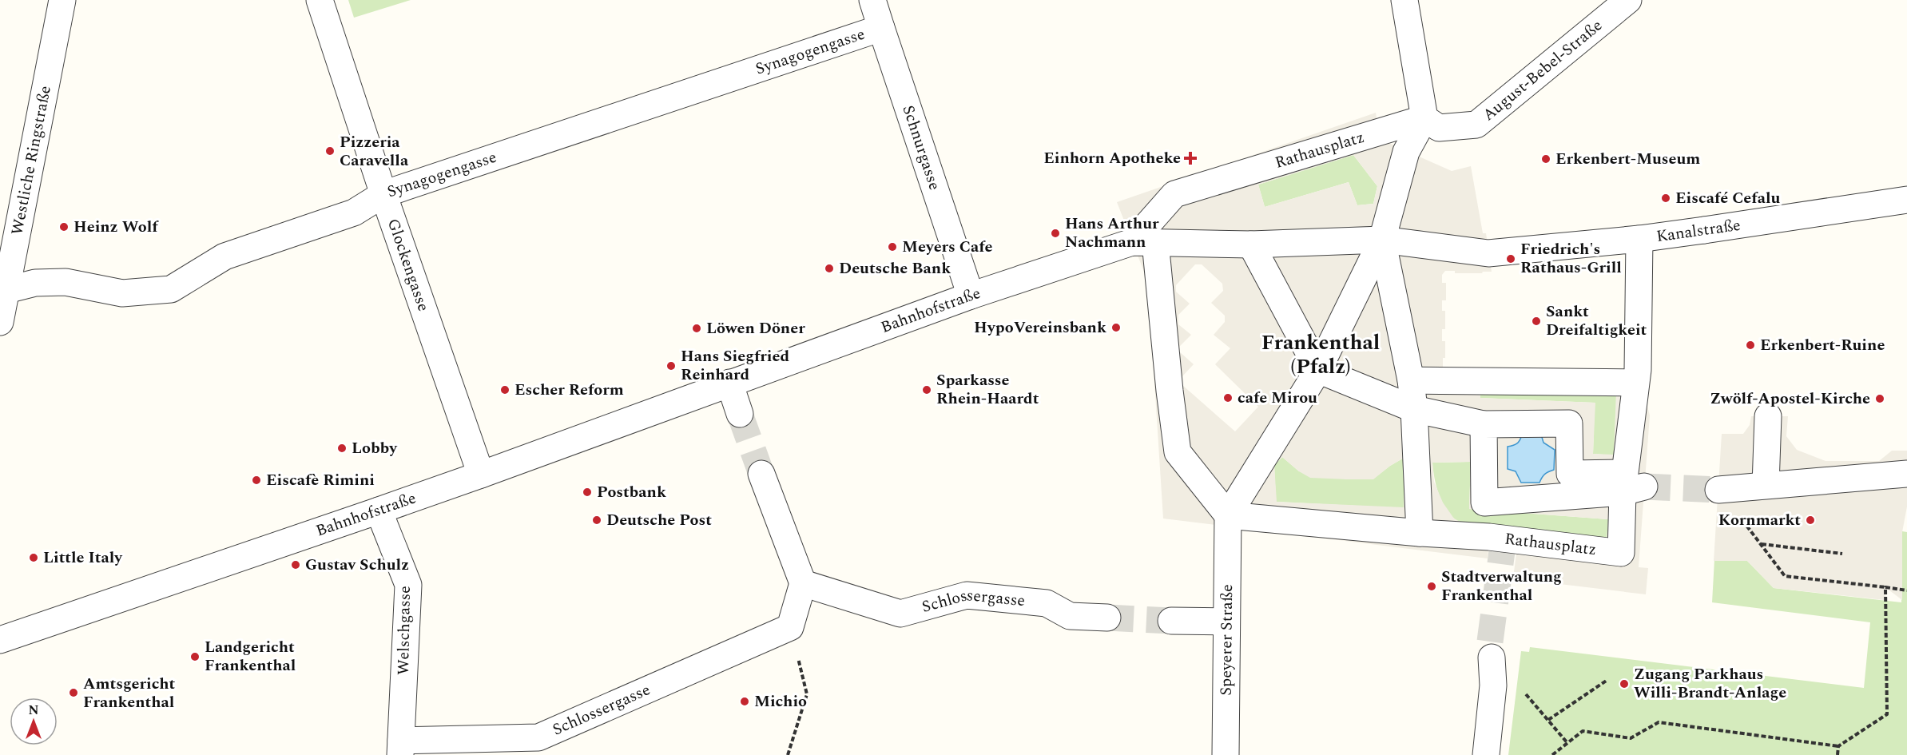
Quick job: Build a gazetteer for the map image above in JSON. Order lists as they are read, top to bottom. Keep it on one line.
{"streets":{"street":["Synagogengasse","August-Bebel-Straße","Schnurgasse","Rathausplatz","Westliche Ringstraße","Kanalstraße","Glockengasse","Bahnhofstraße","Schlossergasse","Welschgasse","Speyerer Straße"]},"crossings":[["Synagogengasse","Schnurgasse"],["Synagogengasse","Westliche Ringstraße"],["Synagogengasse","Glockengasse"],["August-Bebel-Straße","Rathausplatz"],["Schnurgasse","Bahnhofstraße"],["Rathausplatz","Kanalstraße"],["Rathausplatz","Bahnhofstraße"],["Rathausplatz","Speyerer Straße"],["Glockengasse","Bahnhofstraße"],["Bahnhofstraße","Welschgasse"],["Schlossergasse","Welschgasse"]],"districts":["Frankenthal (Pfalz)"],"places":{"other":["Pizzeria Caravella","Erkenbert-Museum","Eiscafé Cefalu","Heinz Wolf","Hans Arthur Nachmann","Meyers Cafe","Friedrich's Rathaus-Grill","Deutsche Bank","Sankt Dreifaltigkeit","HypoVereinsbank","Löwen Döner","Erkenbert-Ruine","Hans Siegfried Reinhard","Escher Reform","Sparkasse Rhein-Haardt","cafe Mirou","Zwölf-Apostel-Kirche","Lobby","Eiscafè Rimini","Postbank","Deutsche Post","Kornmarkt","Little Italy","Gustav Schulz","Stadtverwaltung Frankenthal","Landgericht Frankenthal","Zugang Parkhaus Willi-Brandt-Anlage","Amtsgericht Frankenthal","Michio"],"health":["Einhorn Apotheke"]},"north":"top"}
